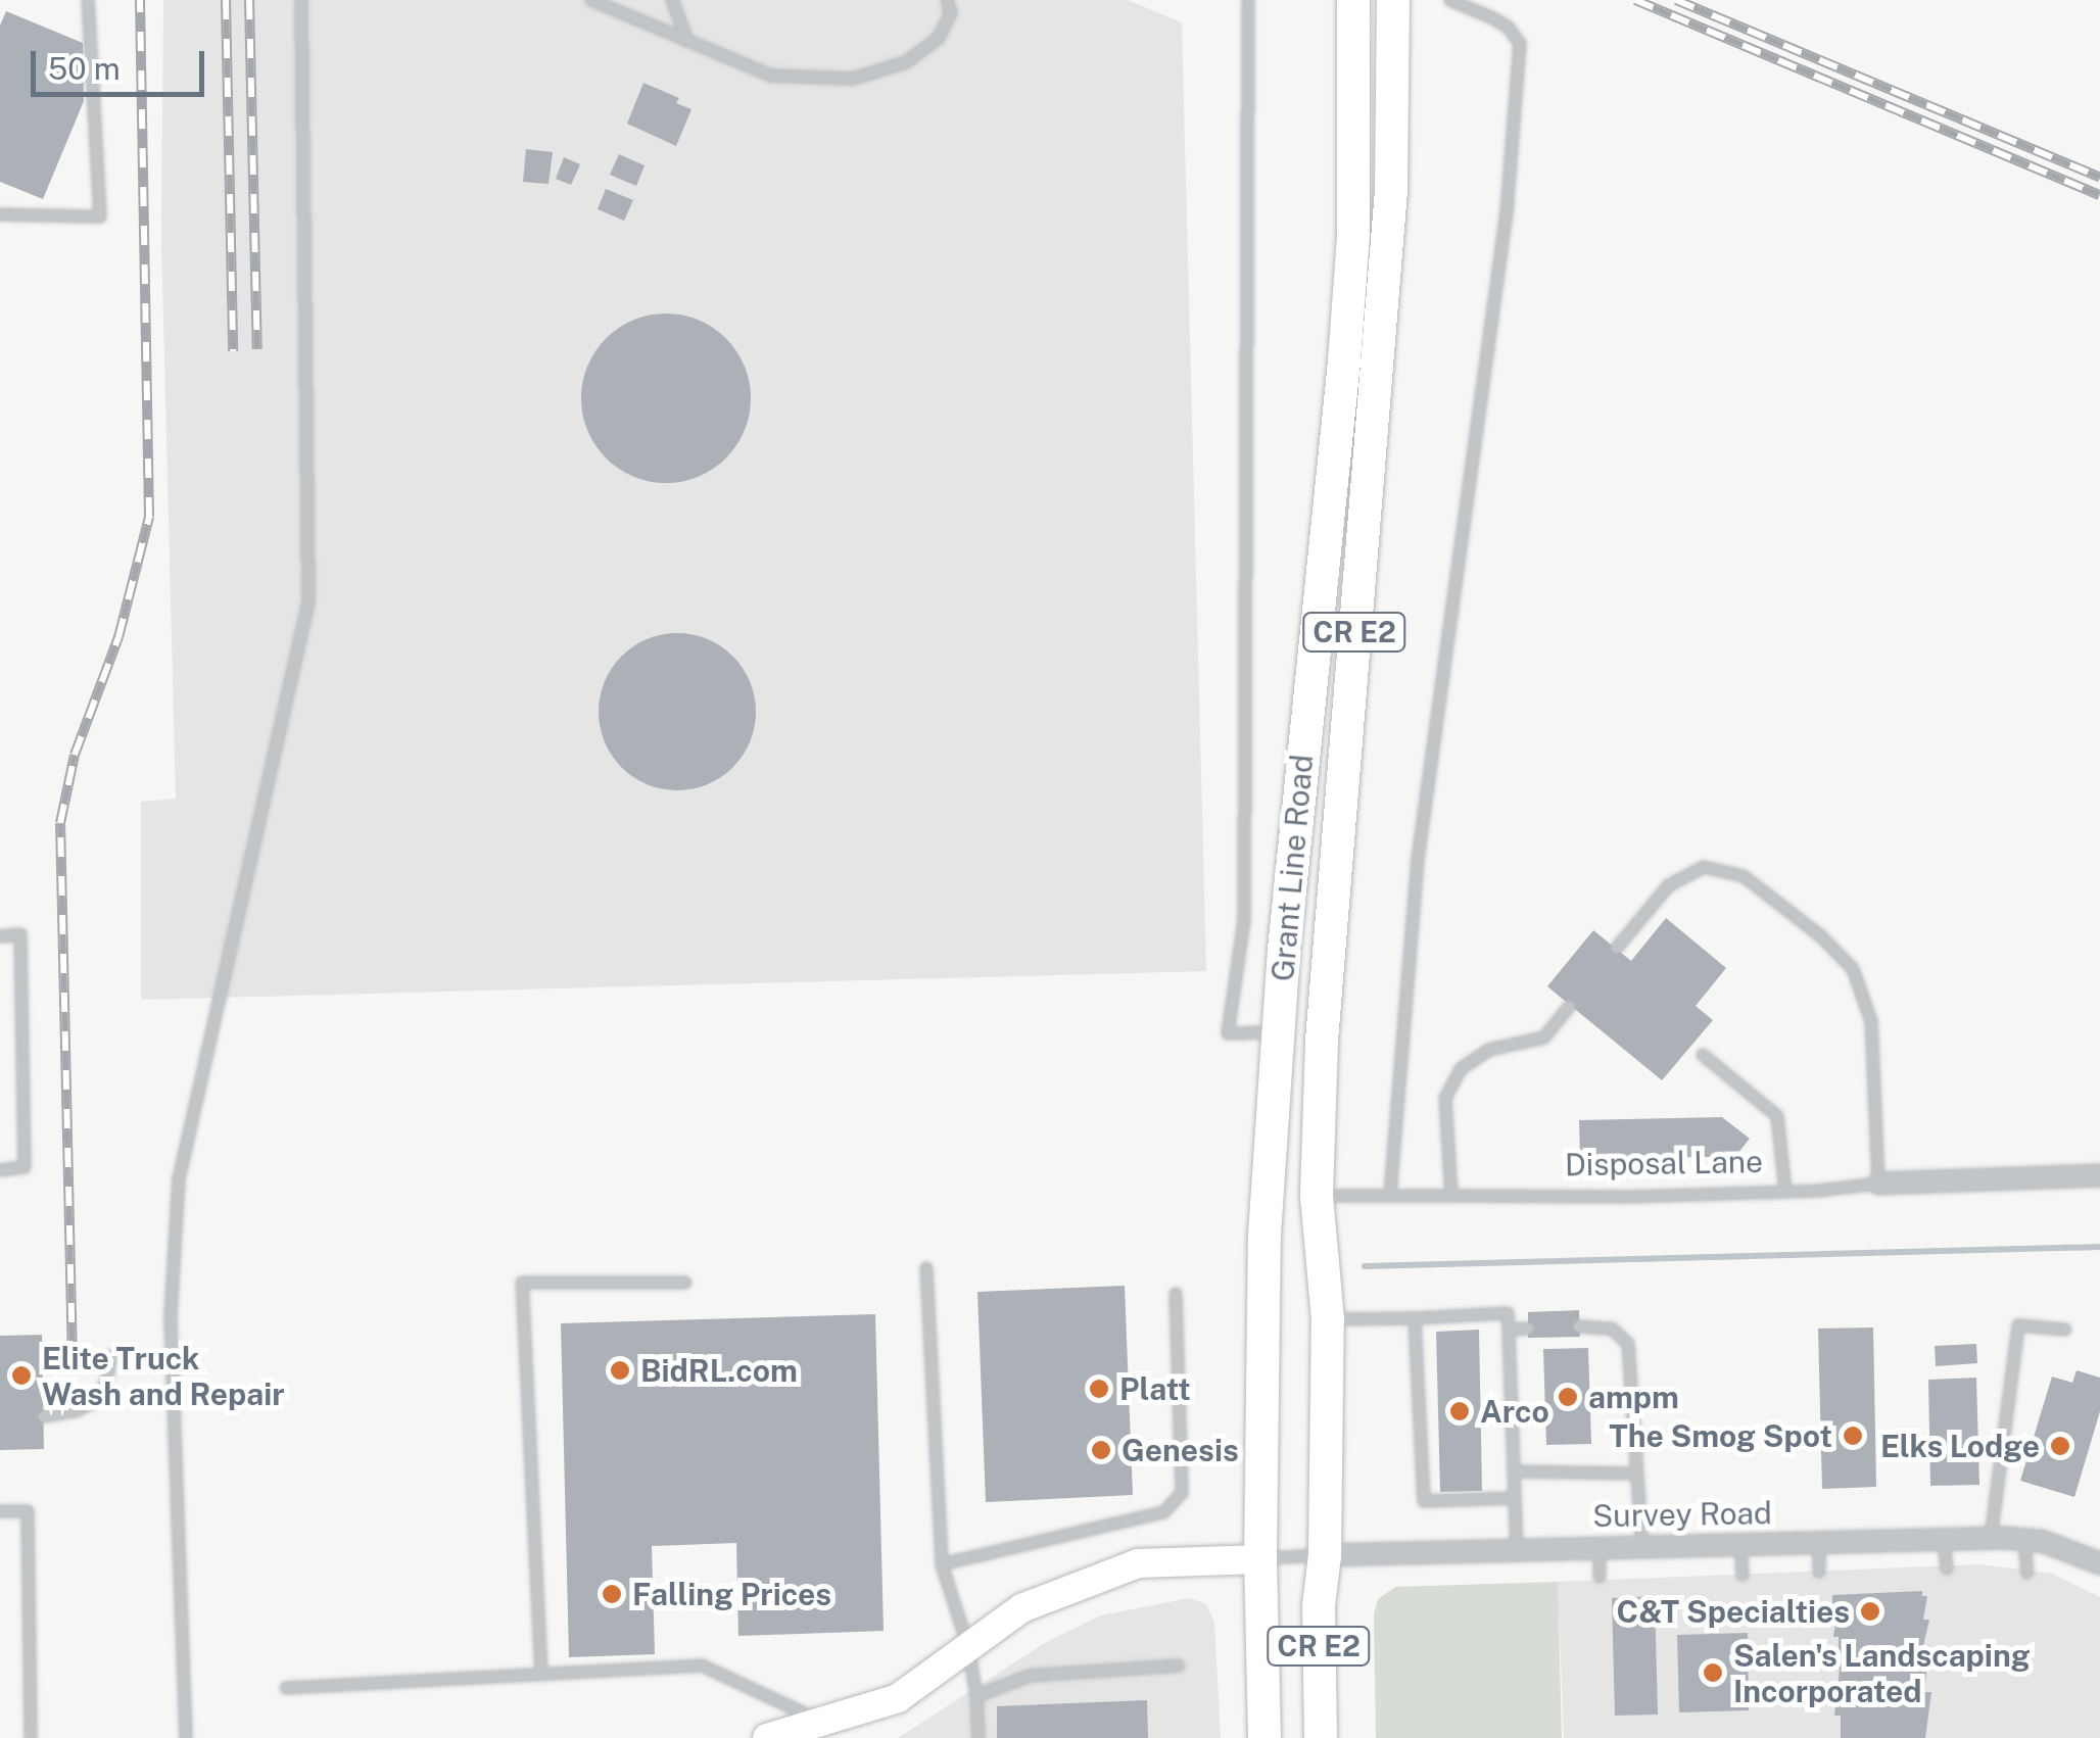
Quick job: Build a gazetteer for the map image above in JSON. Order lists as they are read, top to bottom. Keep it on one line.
{"streets":{"main road":["CR E2","Grant Line Road"],"street":["Disposal Lane","Survey Road"]},"crossings":[["Grant Line Road","Disposal Lane"],["Grant Line Road","Survey Road"]],"places":["BidRL.com","Elite Truck Wash and Repair","Platt","ampm","Arco","The Smog Spot","Elks Lodge","Genesis","Falling Prices","C&T Specialties","Salen's Landscaping Incorporated"],"scale_bar":"50 m"}
